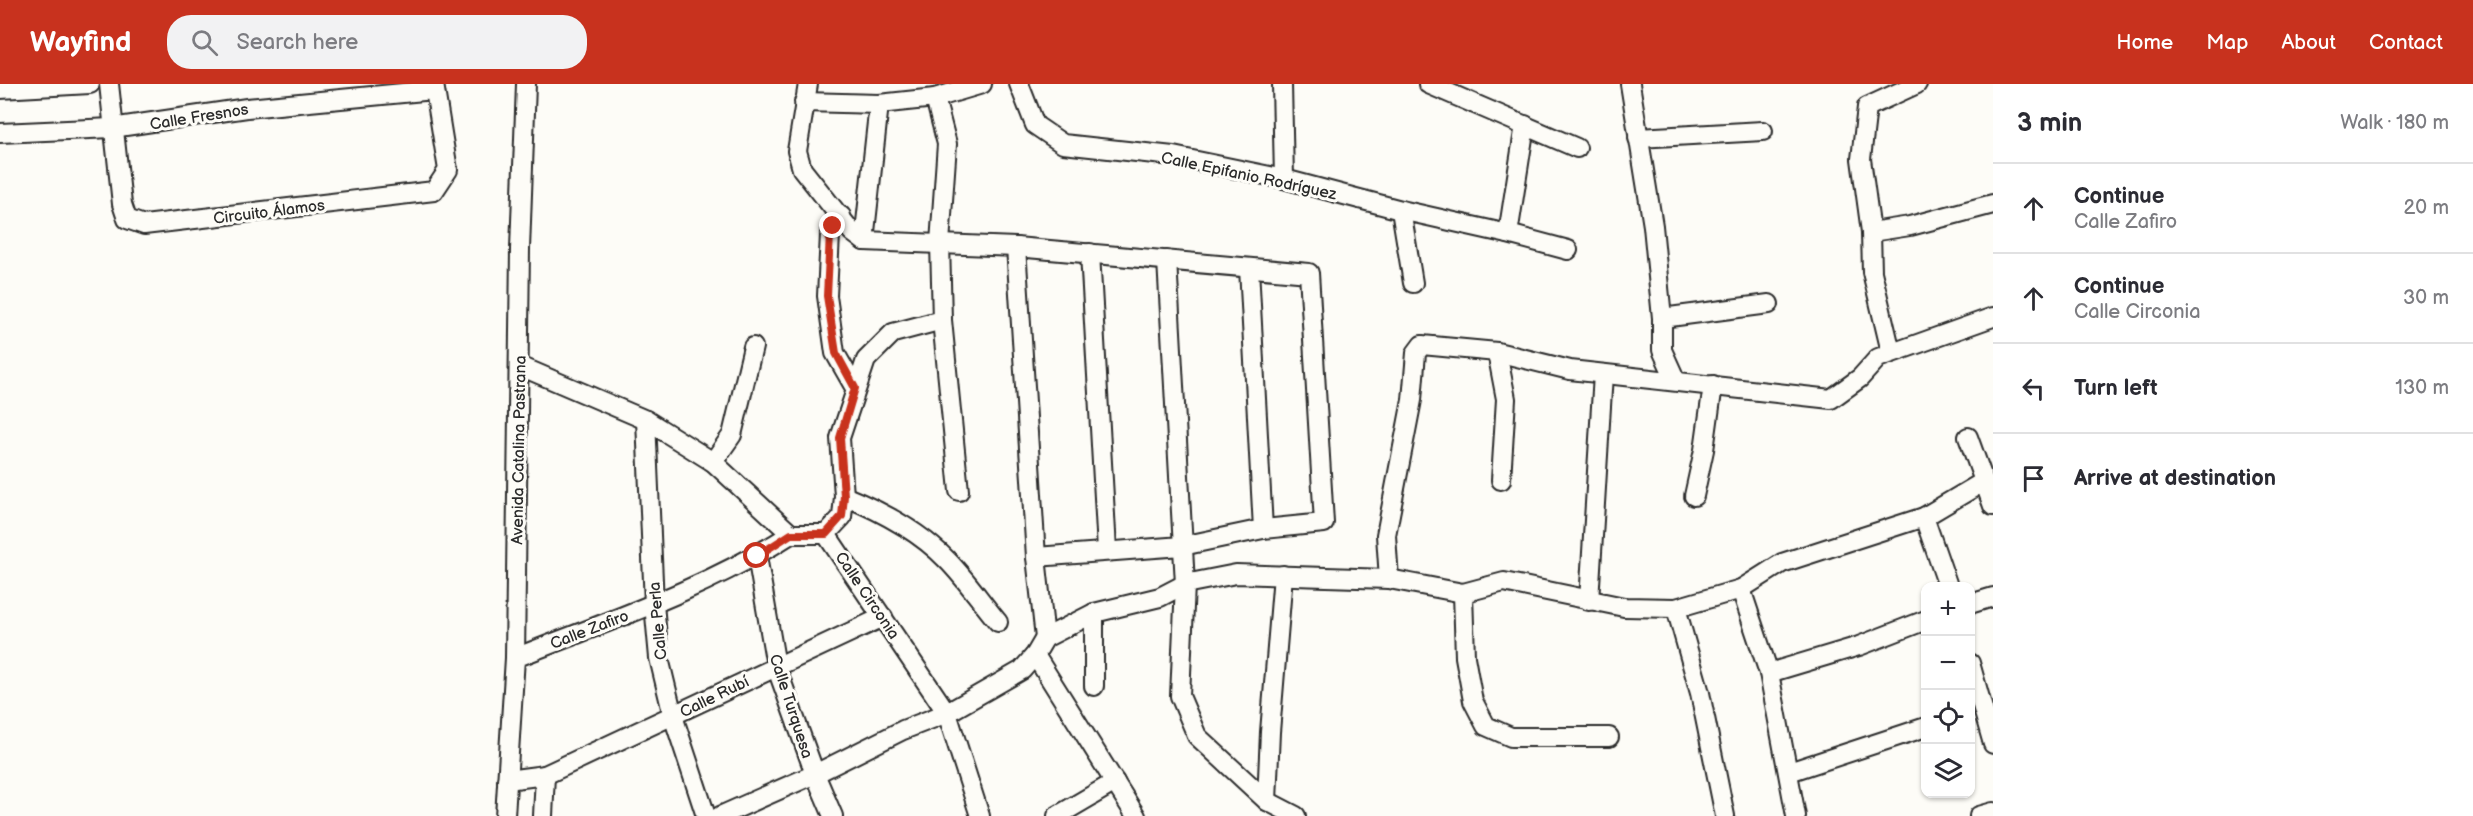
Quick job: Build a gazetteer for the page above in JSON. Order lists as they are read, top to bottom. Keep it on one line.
{"streets":{"street":["Calle Fresnos","Calle Epifanio Rodríguez","Circuito Álamos","Avenida Catalina Pastrana","Calle Circonia","Calle Perla","Calle Zafiro","Calle Rubí","Calle Turquesa"]},"crossings":[["Calle Fresnos","Circuito Álamos"],["Avenida Catalina Pastrana","Calle Zafiro"],["Avenida Catalina Pastrana","Calle Rubí"],["Calle Circonia","Calle Zafiro"],["Calle Circonia","Calle Rubí"],["Calle Perla","Calle Zafiro"],["Calle Perla","Calle Rubí"],["Calle Zafiro","Calle Turquesa"],["Calle Rubí","Calle Turquesa"]],"page":{"header":"Wayfind","search":"Search here","nav":["Home","Map","About","Contact"],"heading":["3 min","Walk · 180 m"],"list":[["Continue","Calle Zafiro","20 m"],["Continue","Calle Circonia","30 m"],["Turn left","130 m"],"Arrive at destination"],"map_buttons":["+","−"]}}
